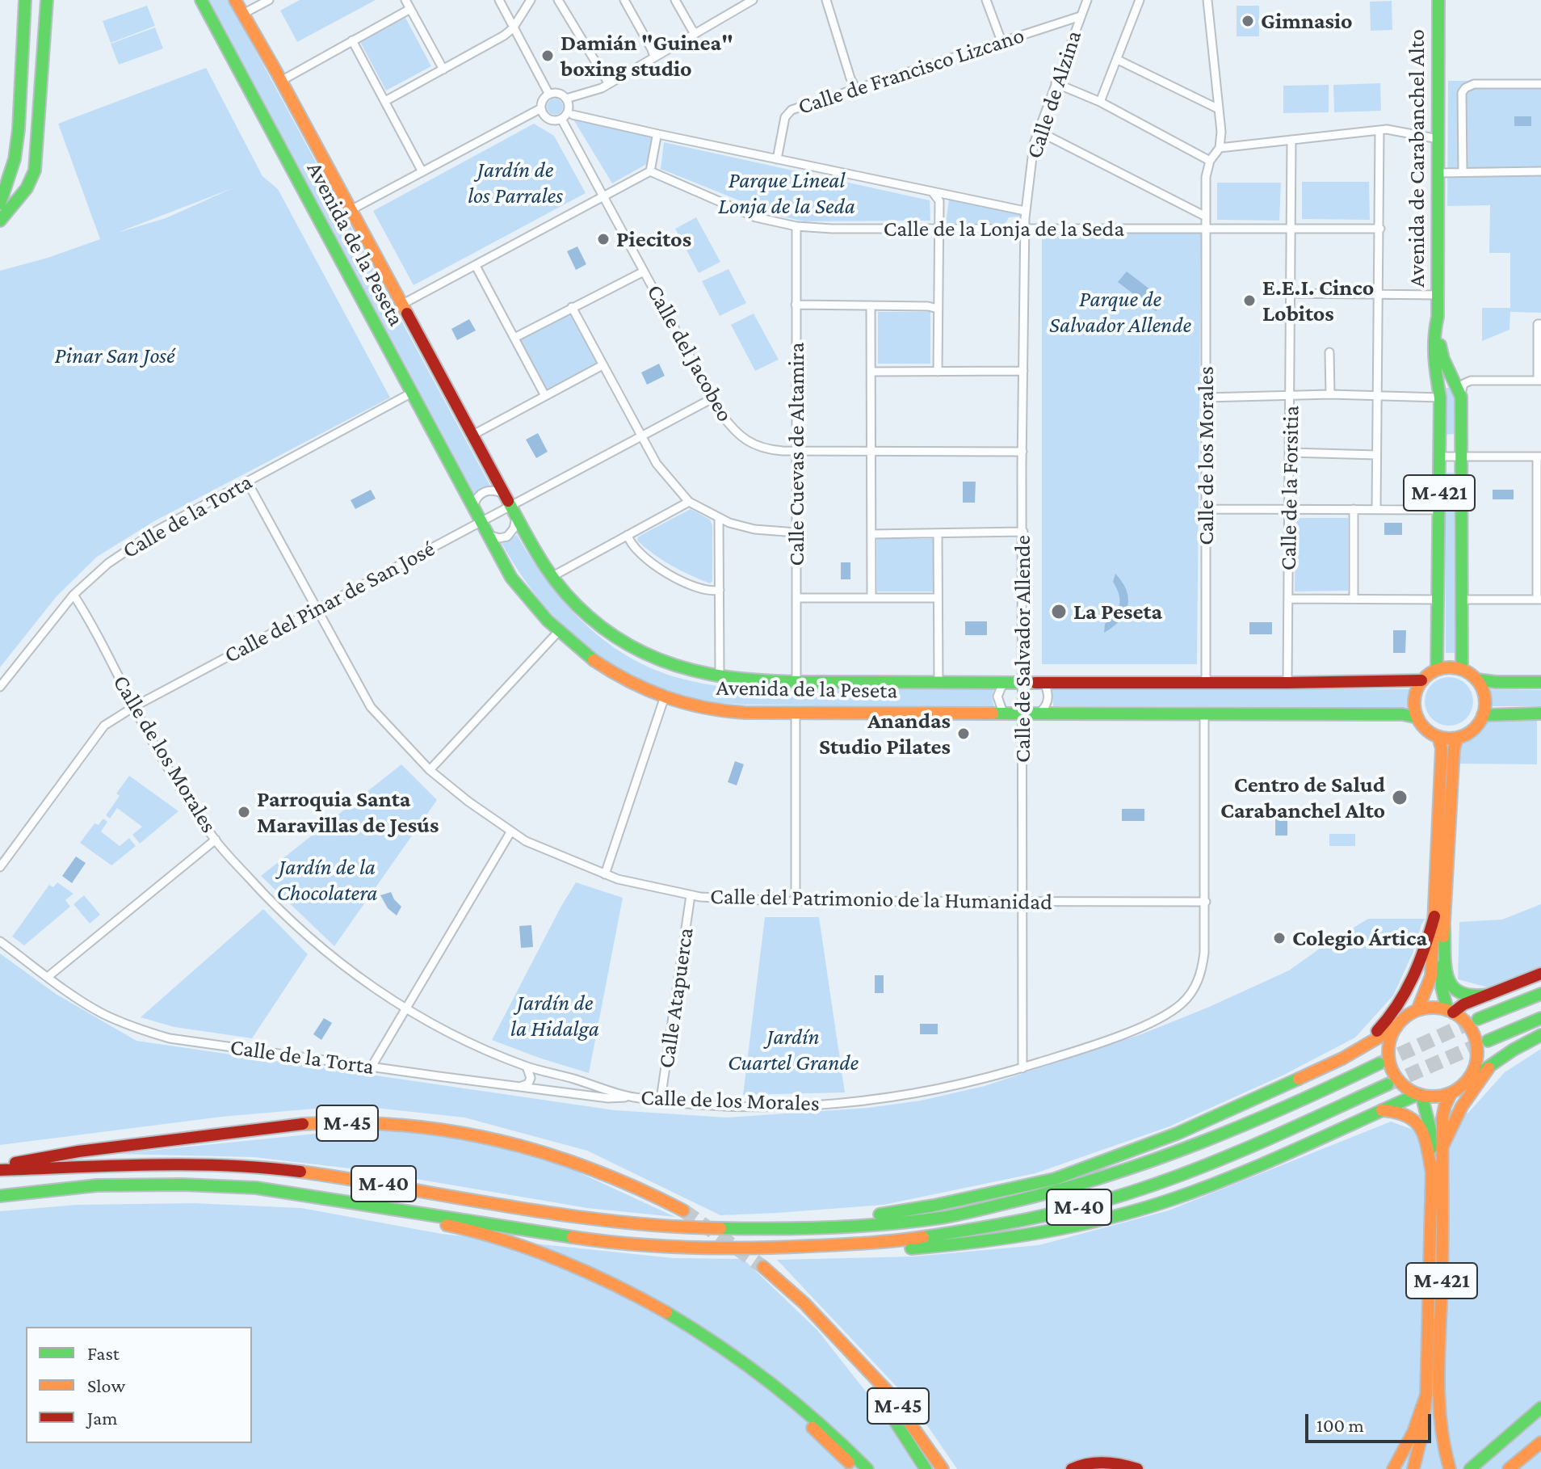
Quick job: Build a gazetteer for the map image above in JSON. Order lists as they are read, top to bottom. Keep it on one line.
{"streets":{"main road":["Avenida de Carabanchel Alto","Avenida de la Peseta","M-421","M-45","M-40"],"street":["Calle de Francisco Lizcano","Calle de Alzina","Calle de la Lonja de la Seda","Calle del Jacobeo","Calle Cuevas de Altamira","Calle de los Morales","Calle de la Forsitia","Calle de la Torta","Calle del Pinar de San José","Calle de Salvador Allende","Calle del Patrimonio de la Humanidad","Calle Atapuerca"]},"crossings":[["Calle de Francisco Lizcano","Calle de Alzina"],["Calle de Alzina","Calle de la Lonja de la Seda"],["Calle de Alzina","Calle de Salvador Allende"],["Avenida de Carabanchel Alto","Avenida de la Peseta"],["Calle de la Lonja de la Seda","Calle Cuevas de Altamira"],["Calle de la Lonja de la Seda","Calle de los Morales"],["Calle de la Lonja de la Seda","Calle de la Forsitia"],["Calle de la Lonja de la Seda","Calle de Salvador Allende"],["Avenida de la Peseta","Calle Cuevas de Altamira"],["Avenida de la Peseta","Calle de los Morales"],["Avenida de la Peseta","Calle de la Forsitia"],["Avenida de la Peseta","Calle de la Torta"],["Avenida de la Peseta","Calle del Pinar de San José"],["Avenida de la Peseta","Calle de Salvador Allende"],["Calle del Jacobeo","Calle Cuevas de Altamira"],["Calle del Jacobeo","Calle del Pinar de San José"],["Calle del Jacobeo","Calle de Salvador Allende"],["Calle de los Morales","Calle de la Torta"],["Calle de los Morales","Calle del Pinar de San José"],["Calle de los Morales","Calle de Salvador Allende"],["Calle de los Morales","Calle del Patrimonio de la Humanidad"],["Calle de los Morales","Calle Atapuerca"],["Calle de la Torta","Calle del Patrimonio de la Humanidad"],["Calle del Pinar de San José","Calle del Patrimonio de la Humanidad"],["Calle de Salvador Allende","Calle del Patrimonio de la Humanidad"],["Calle del Patrimonio de la Humanidad","Calle Atapuerca"],["M-45","M-40"]],"parks":["Jardín de los Parrales","Parque Lineal Lonja de la Seda","Parque de Salvador Allende","Pinar San José","Jardín de la Chocolatera","Jardín de la Hidalga","Jardín Cuartel Grande"],"places":["Gimnasio","Damián \"Guinea\" boxing studio","Piecitos","E.E.I. Cinco Lobitos","La Peseta","Anandas Studio Pilates","Centro de Salud Carabanchel Alto","Parroquia Santa Maravillas de Jesús","Colegio Ártica"],"legend":["Fast","Slow","Jam"],"scale_bar":"100 m"}
